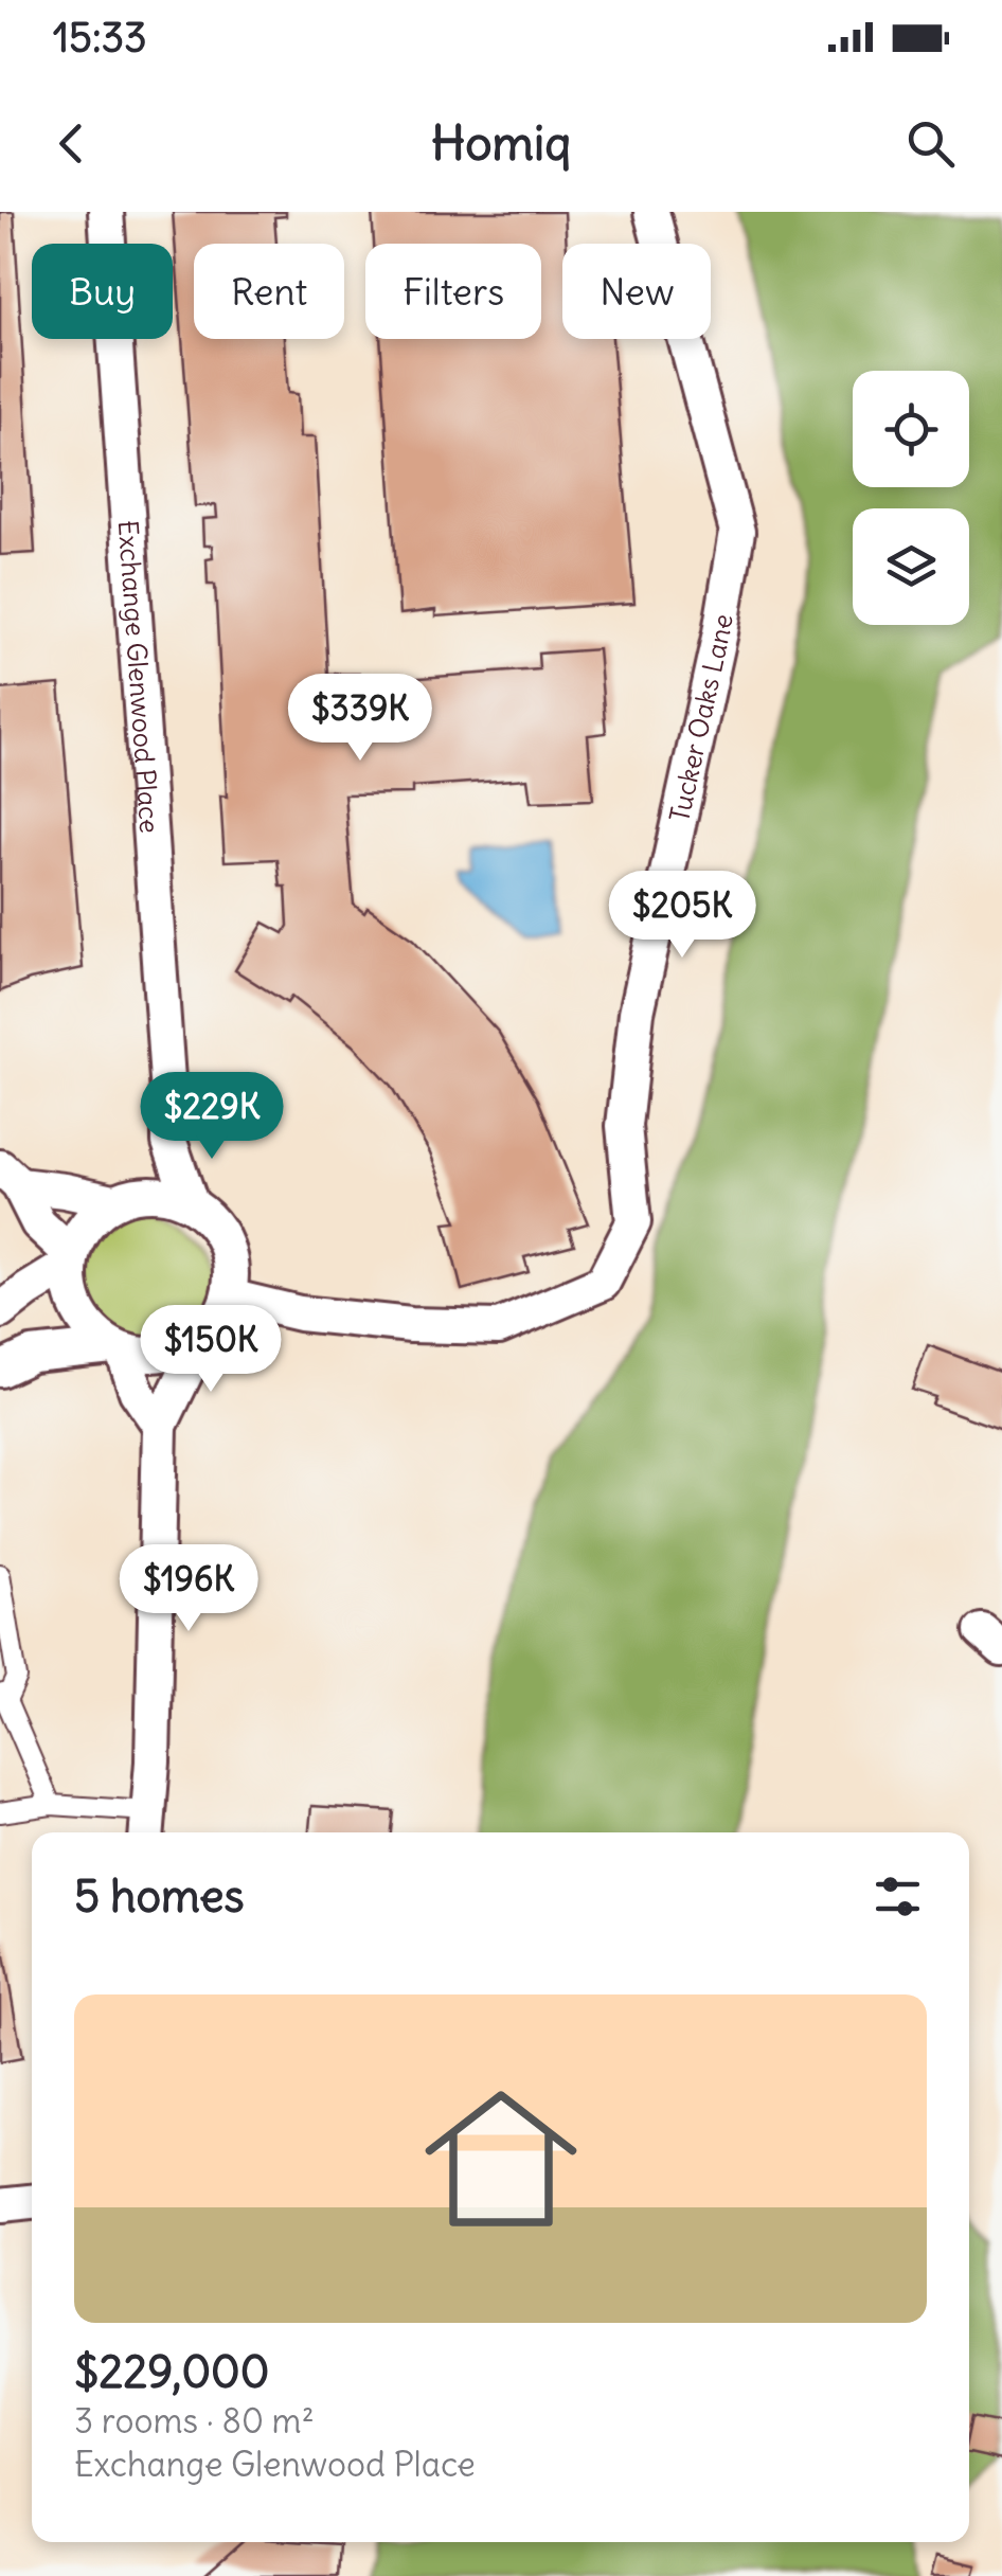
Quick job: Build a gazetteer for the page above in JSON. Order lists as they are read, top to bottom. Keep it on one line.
{"streets":{"street":["Exchange Glenwood Place","Tucker Oaks Lane"]},"crossings":[["Exchange Glenwood Place","Tucker Oaks Lane"]],"page":{"status":"15:33","header":"Homiq","chip":["Buy","Rent","Filters","New"],"price":["$339K","$205K","$229K","$150K","$196K"],"heading":"5 homes","list":[{"name":"$229,000","note":"3 rooms · 80 m² · Exchange Glenwood Place"}]}}
